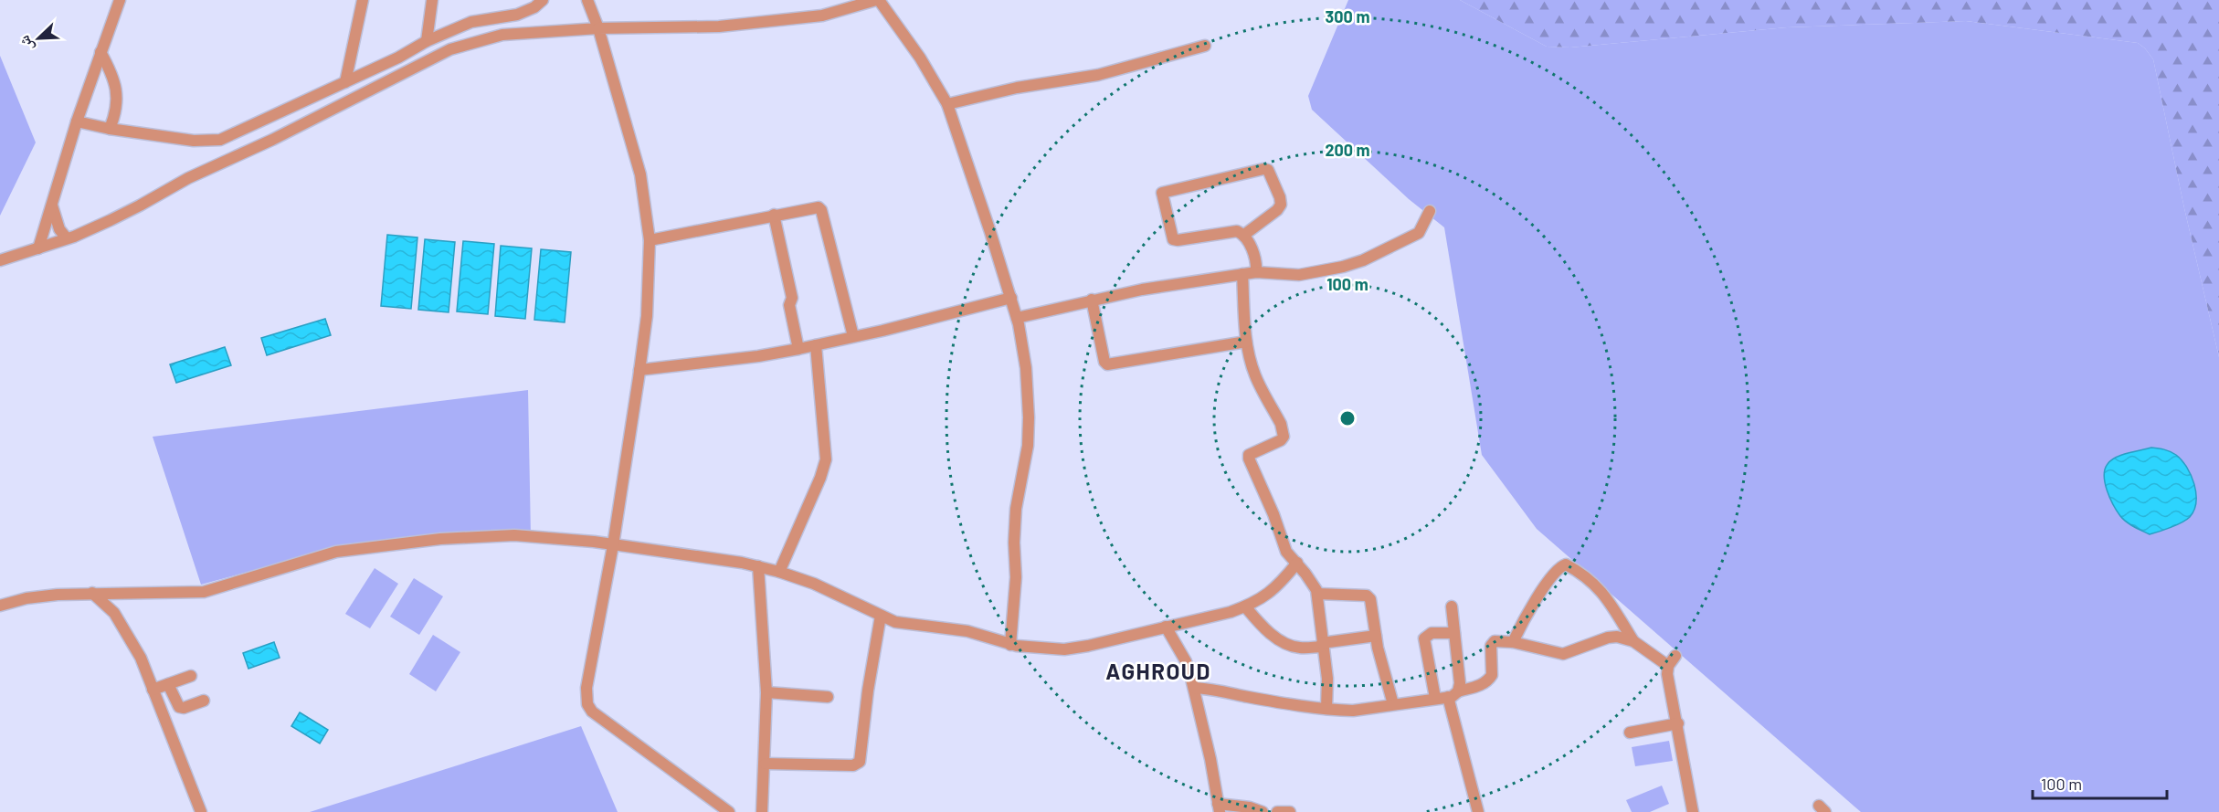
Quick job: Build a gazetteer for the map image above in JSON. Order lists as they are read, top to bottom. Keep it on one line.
{"districts":["AGHROUD"],"scale_bar":"100 m","north":"bottom left","rings":["300 m","200 m","100 m"]}
